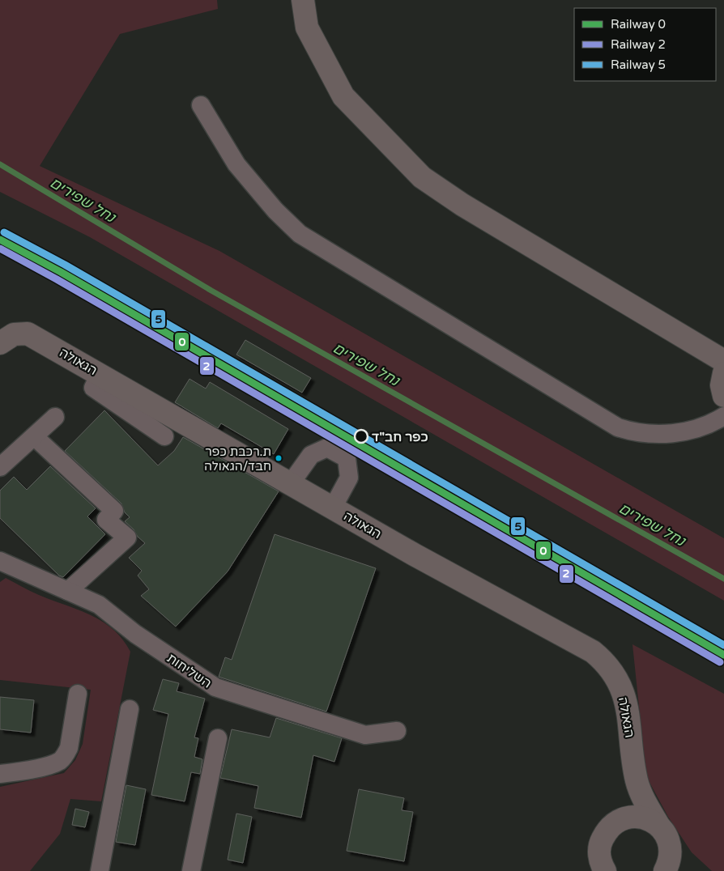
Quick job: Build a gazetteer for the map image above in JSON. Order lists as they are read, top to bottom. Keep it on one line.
{"streets":{"main road":["הגאולה"],"street":["השליחות"]},"water":["נחל שפירים"],"places":["כפר חב\"ד","ת.רכבת כפר חבד/הגאולה"],"lines":["rail line 5","rail line 0","rail line 2"],"legend":["Railway 0","Railway 2","Railway 5"]}
